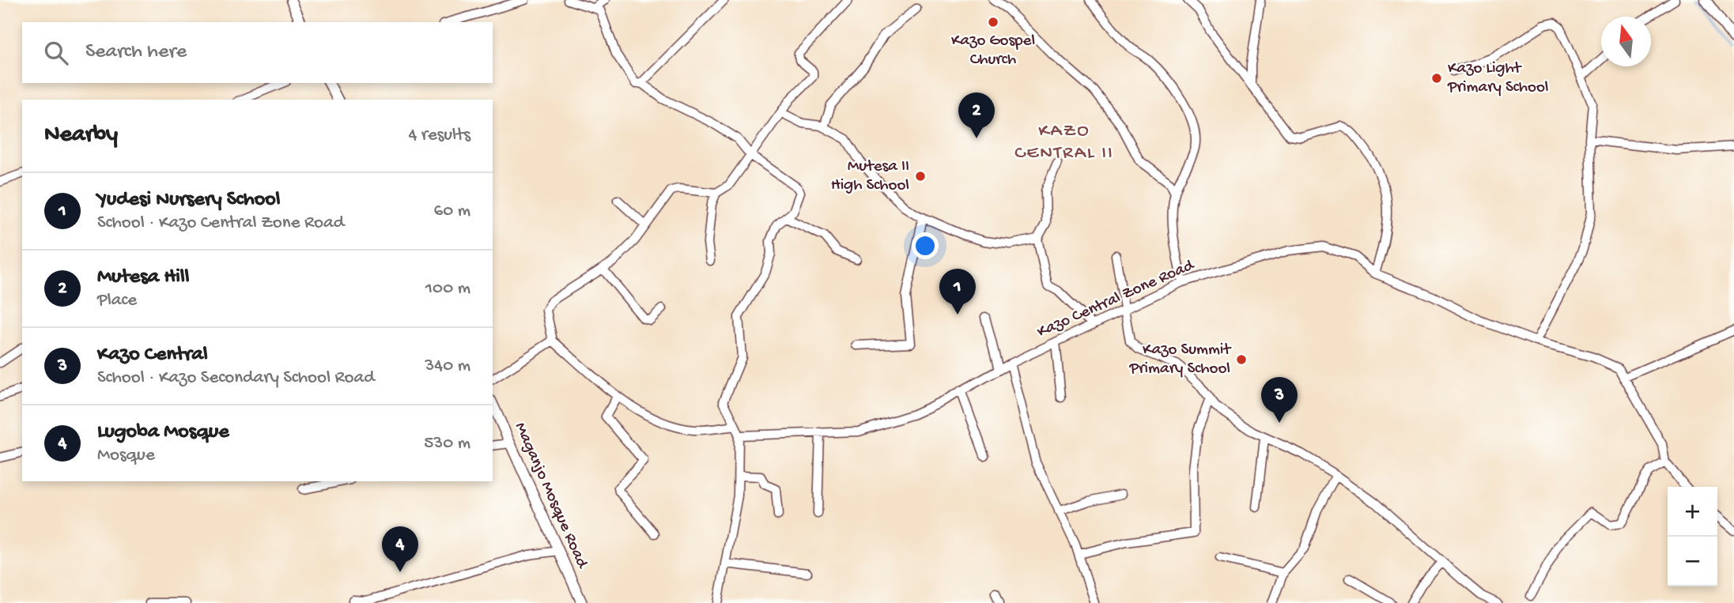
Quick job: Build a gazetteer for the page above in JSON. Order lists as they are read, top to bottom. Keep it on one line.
{"streets":{"street":["Kazo Central Zone Road","Maganjo Mosque Road"]},"districts":["KAZO CENTRAL II"],"places":["Kazo Gospel Church","Kazo Light Primary School","Mutesa II High School","Kazo Summit Primary School"],"north":"top","page":{"search":"Search here","pins":["2","1","3","4"],"heading":["Nearby","4 results"],"list":[{"mark":"1","name":"Yudesi Nursery School","note":"School · Kazo Central Zone Road","value":"60 m"},{"mark":"2","name":"Mutesa Hill","note":"Place","value":"100 m"},{"mark":"3","name":"Kazo Central","note":"School · Kazo Secondary School Road","value":"340 m"},{"mark":"4","name":"Lugoba Mosque","note":"Mosque","value":"530 m"}],"map_buttons":["+","−"]}}
